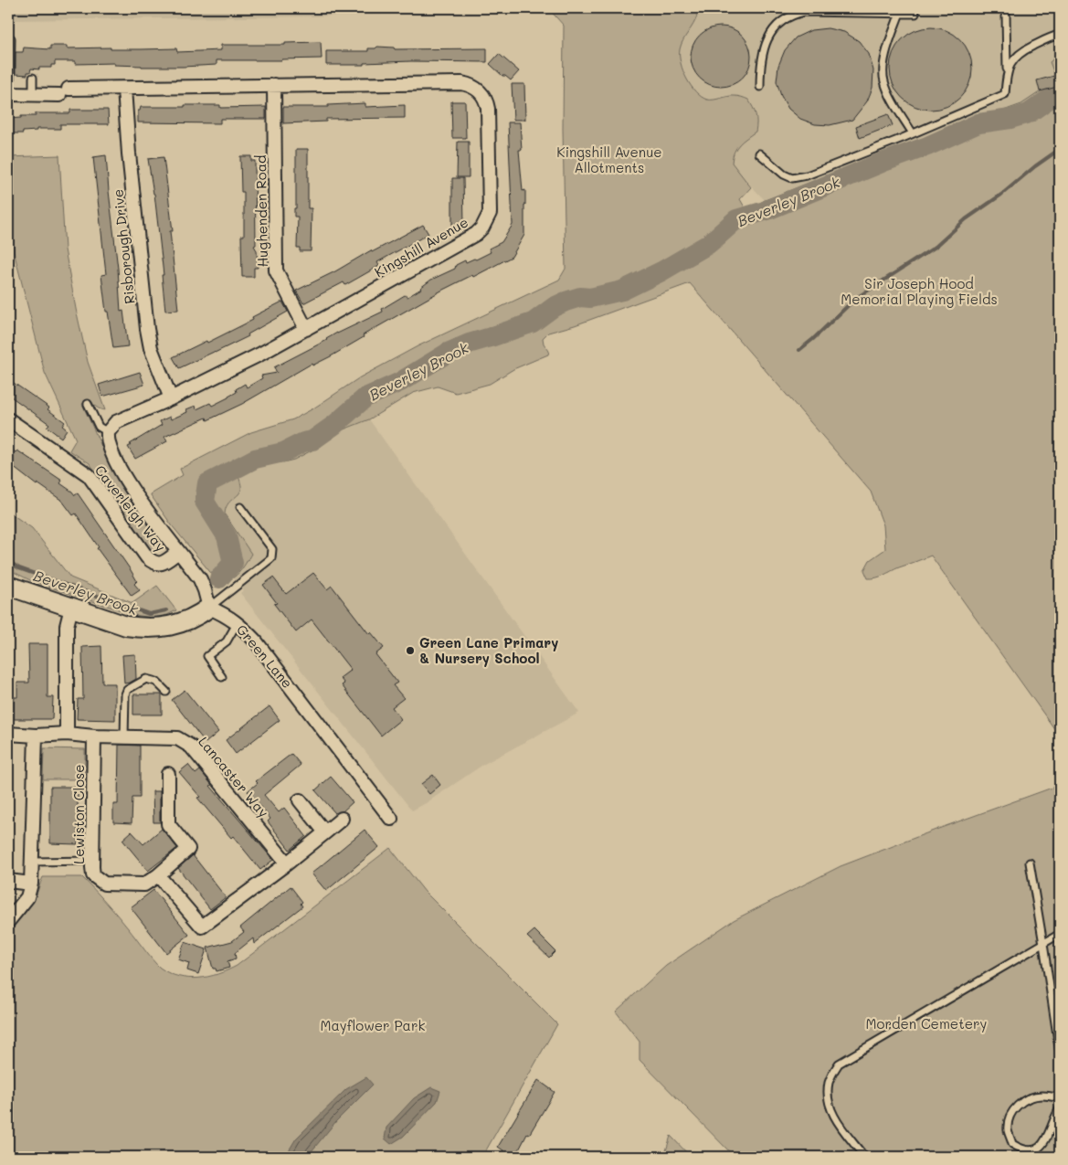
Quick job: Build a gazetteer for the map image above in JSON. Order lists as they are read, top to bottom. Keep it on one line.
{"streets":{"street":["Hughenden Road","Risborough Drive","Kingshill Avenue","Caverleigh Way","Green Lane","Lancaster Way","Lewiston Close"]},"crossings":[["Hughenden Road","Kingshill Avenue"],["Risborough Drive","Kingshill Avenue"],["Caverleigh Way","Green Lane"],["Lancaster Way","Lewiston Close"]],"water":["Beverley Brook"],"parks":["Kingshill Avenue Allotments","Sir Joseph Hood Memorial Playing Fields","Morden Cemetery","Mayflower Park"],"places":["Green Lane Primary & Nursery School"]}
